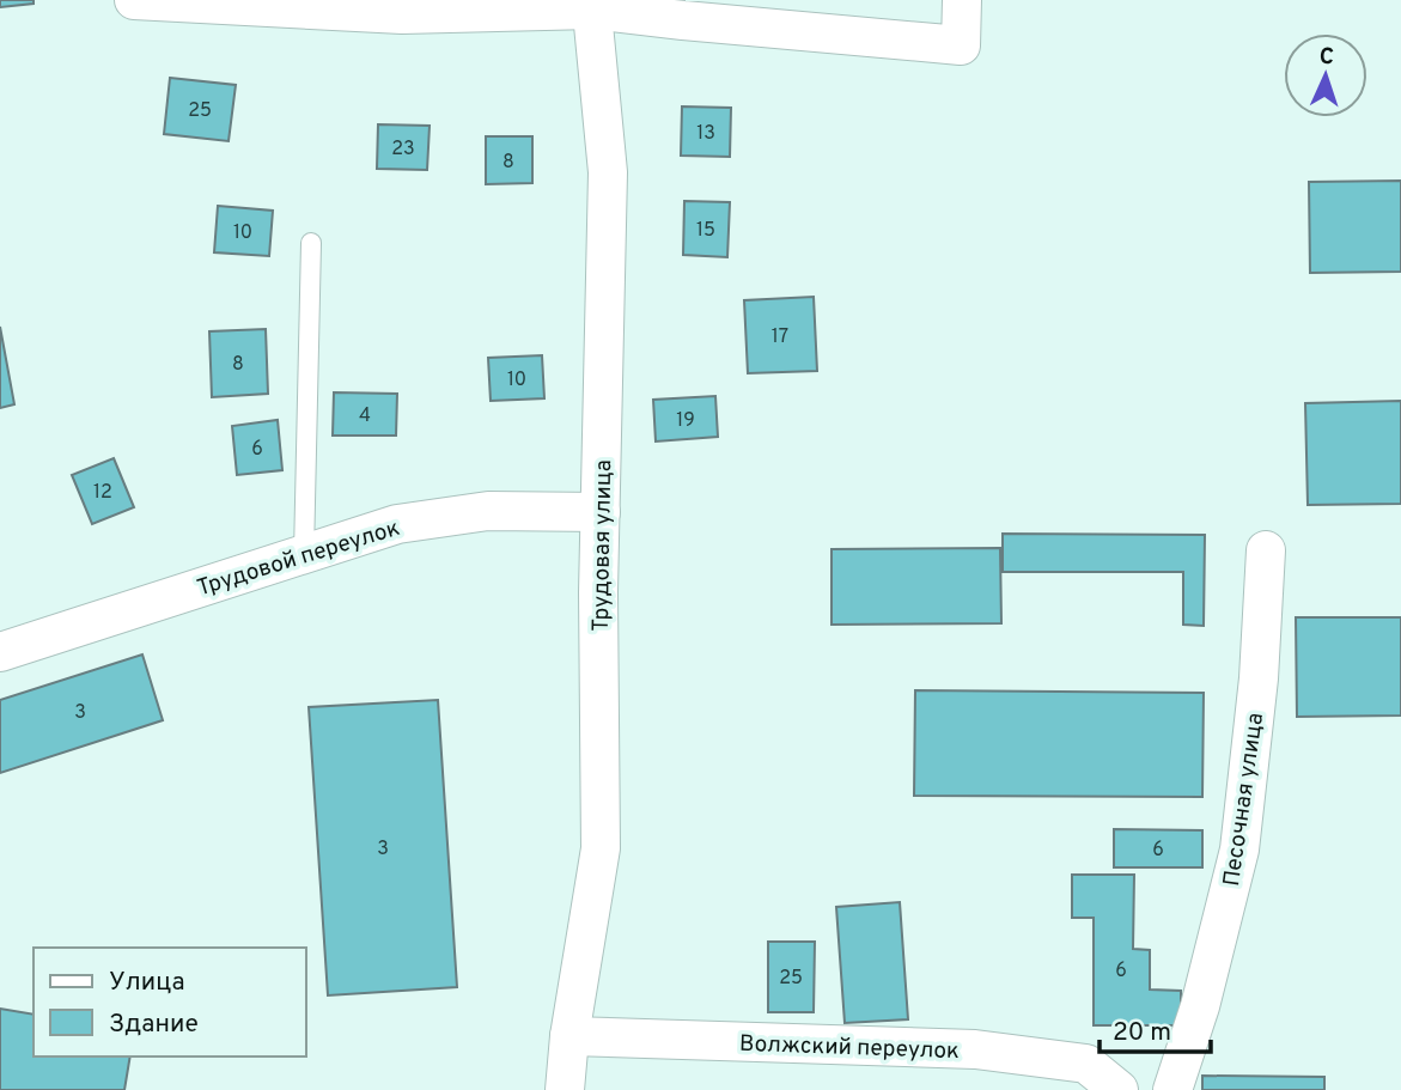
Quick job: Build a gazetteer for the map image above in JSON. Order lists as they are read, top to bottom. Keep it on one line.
{"streets":{"street":["Трудовая улица","Трудовой переулок","Песочная улица","Волжский переулок"]},"crossings":[["Трудовая улица","Трудовой переулок"],["Трудовая улица","Волжский переулок"]],"house_numbers":["25","13","23","8","15","10","17","8","10","4","19","6","12","3","3","6","6","25"],"legend":["Улица","Здание"],"scale_bar":"20 m","north":"top"}
